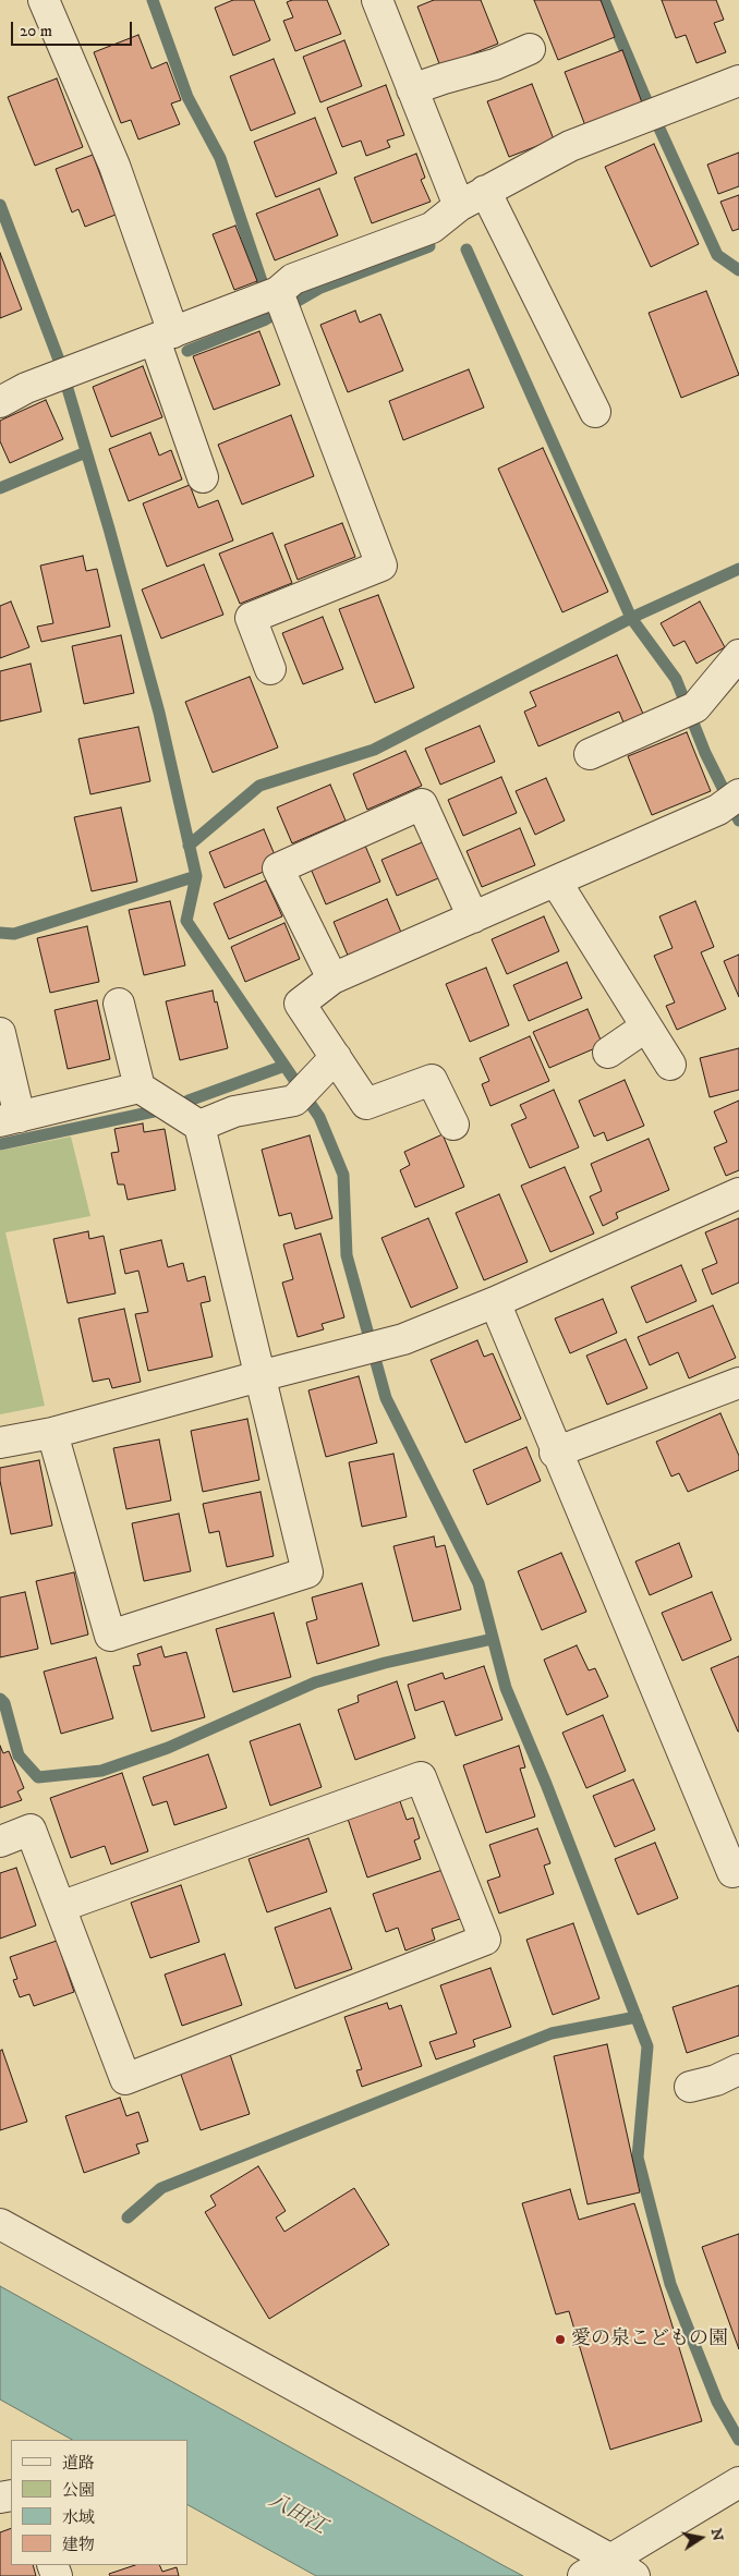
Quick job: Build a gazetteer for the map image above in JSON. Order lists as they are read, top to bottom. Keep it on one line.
{"water":["八田江"],"places":["愛の泉こどもの園"],"legend":["道路","公園","水域","建物"],"scale_bar":"20 m","north":"right"}
